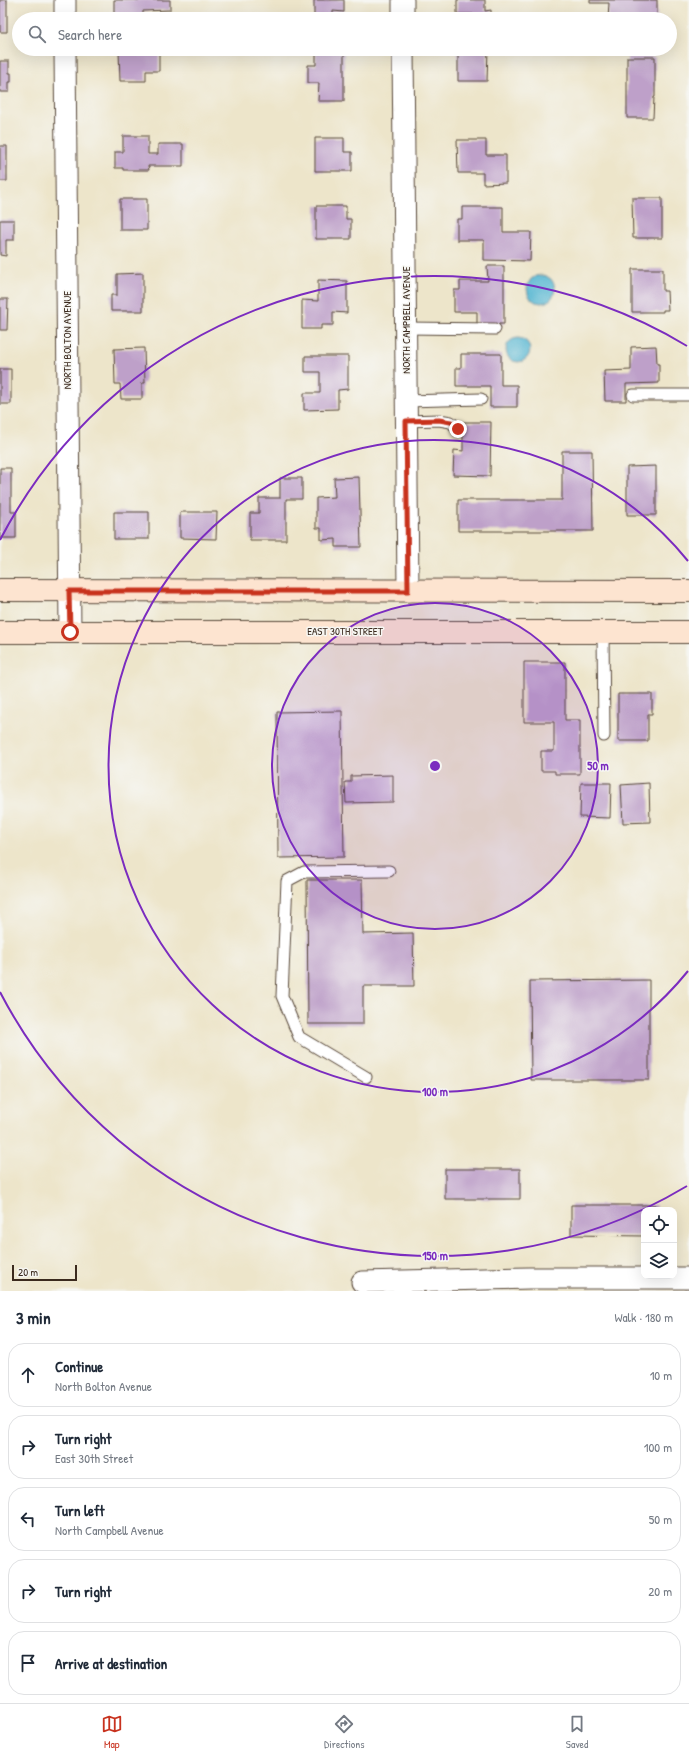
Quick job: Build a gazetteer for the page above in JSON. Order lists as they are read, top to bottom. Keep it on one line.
{"streets":{"main road":["EAST 30TH STREET"],"street":["NORTH CAMPBELL AVENUE","NORTH BOLTON AVENUE"]},"crossings":[["NORTH BOLTON AVENUE","EAST 30TH STREET"]],"scale_bar":"20 m","page":{"search":"Search here","scale":"20 m","heading":["3 min","Walk · 180 m"],"list":[["Continue","North Bolton Avenue","10 m"],["Turn right","East 30th Street","100 m"],["Turn left","North Campbell Avenue","50 m"],["Turn right","20 m"],"Arrive at destination"],"nav":["Map","Directions","Saved"]},"rings":["50 m","100 m","150 m"]}
